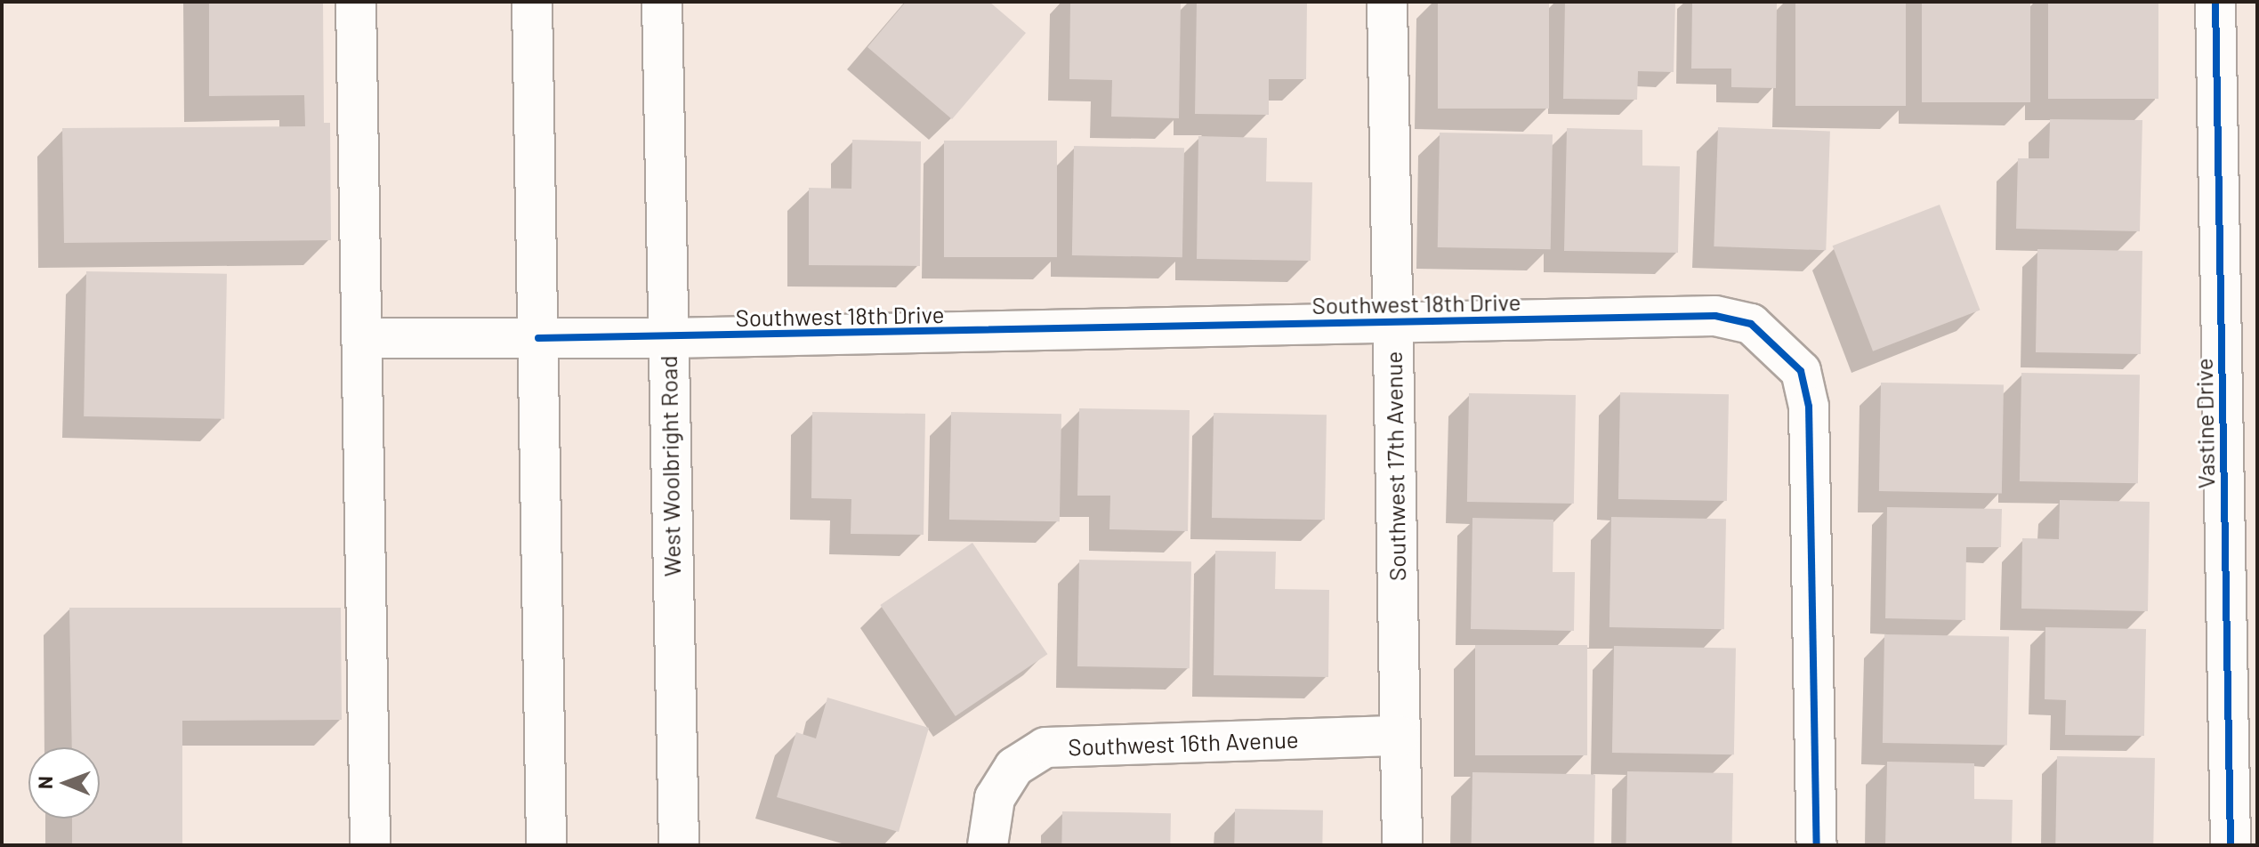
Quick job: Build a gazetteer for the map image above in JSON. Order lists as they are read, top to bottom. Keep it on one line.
{"streets":{"street":["Southwest 18th Drive","Vastine Drive","West Woolbright Road","Southwest 17th Avenue","Southwest 16th Avenue"]},"crossings":[["Southwest 18th Drive","West Woolbright Road"],["Southwest 18th Drive","Southwest 17th Avenue"],["Southwest 17th Avenue","Southwest 16th Avenue"]],"north":"left"}
